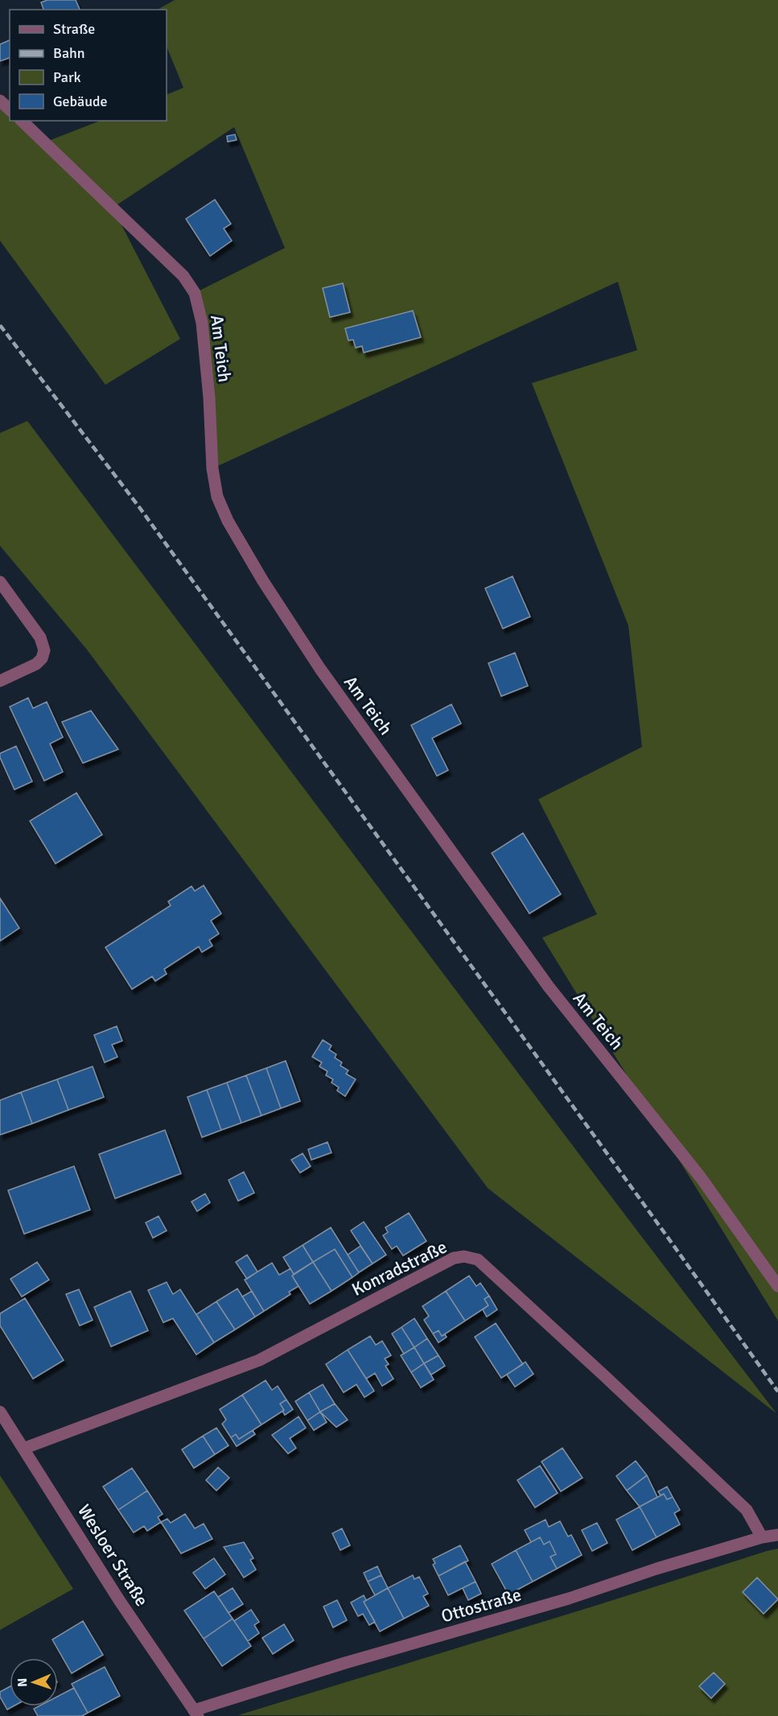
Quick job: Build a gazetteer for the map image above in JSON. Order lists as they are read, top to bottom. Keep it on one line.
{"streets":{"street":["Am Teich","Konradstraße","Wesloer Straße","Ottostraße"]},"crossings":[["Konradstraße","Wesloer Straße"],["Konradstraße","Ottostraße"],["Wesloer Straße","Ottostraße"]],"legend":["Straße","Bahn","Park","Gebäude"],"north":"left"}
